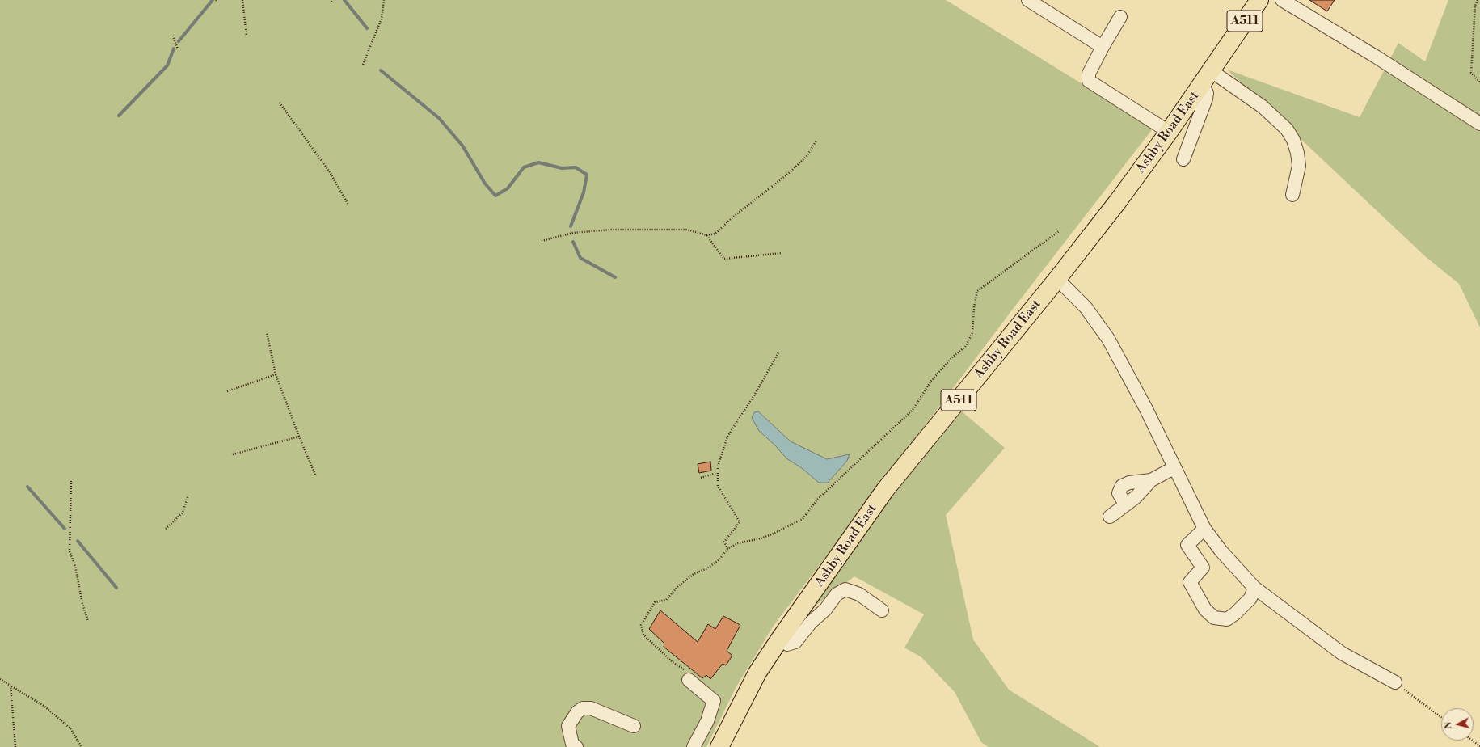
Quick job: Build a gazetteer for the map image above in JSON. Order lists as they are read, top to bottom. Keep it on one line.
{"streets":{"highway":["A511","Ashby Road East"]},"north":"left"}
